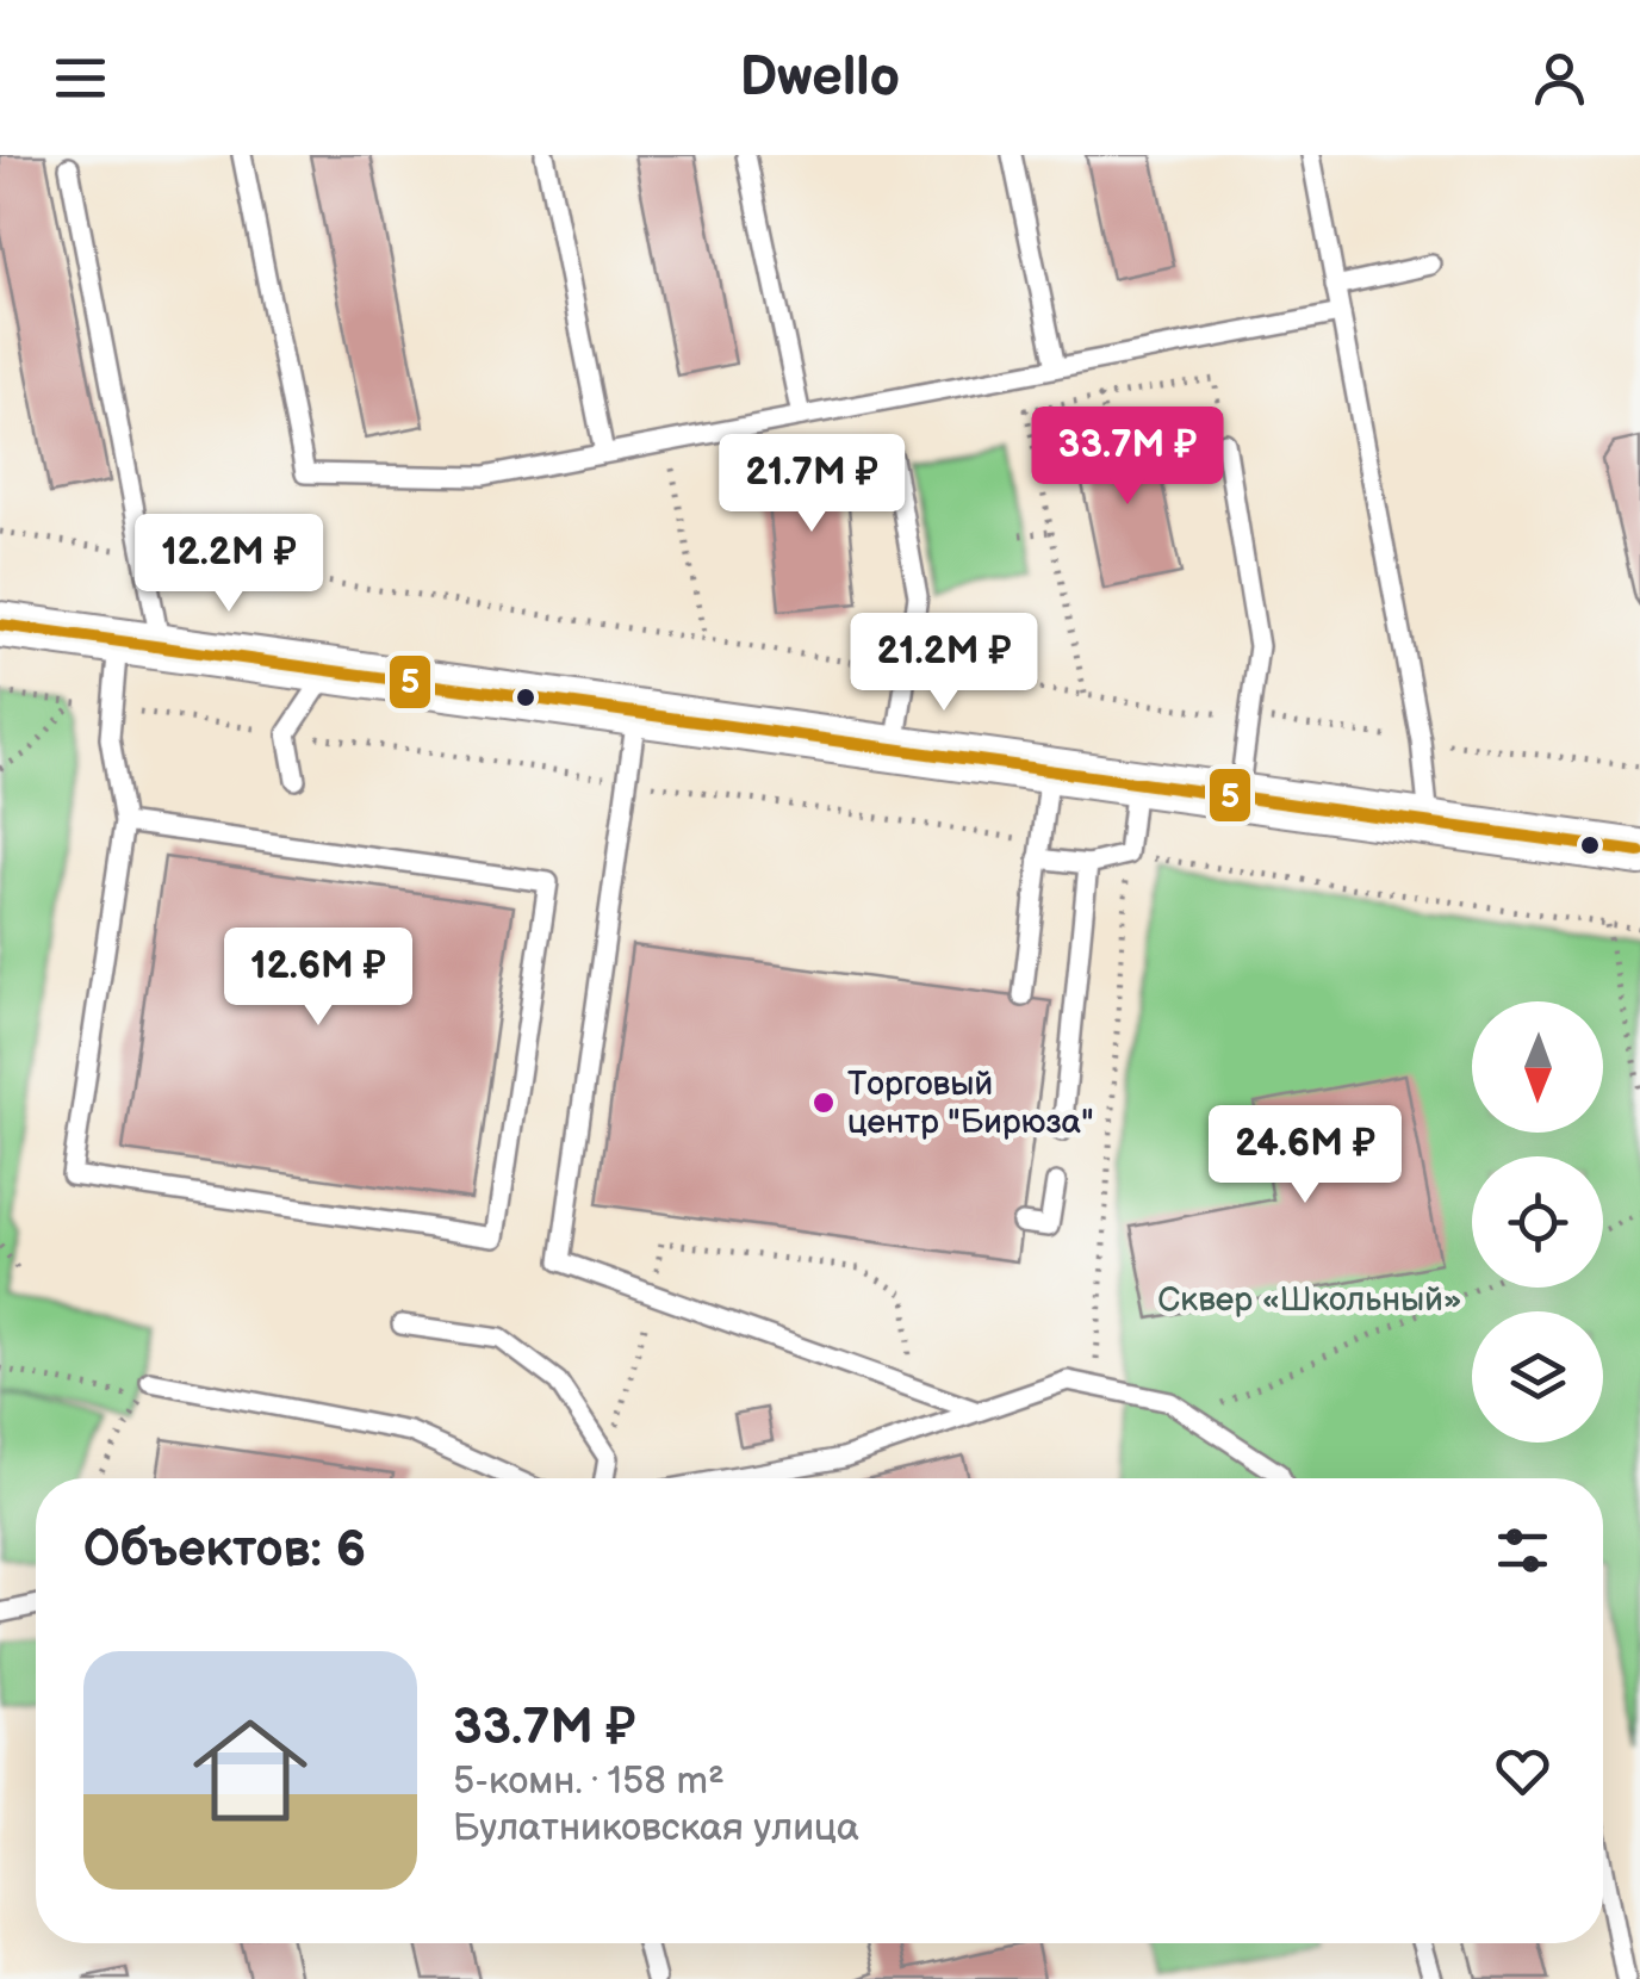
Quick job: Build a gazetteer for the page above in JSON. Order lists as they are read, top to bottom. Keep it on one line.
{"parks":["Сквер «Школьный»"],"places":["Торговый центр \"Бирюза\""],"lines":["transit line 5"],"north":"bottom","page":{"header":"Dwello","price":["33.7M ₽","21.7M ₽","12.2M ₽","21.2M ₽","12.6M ₽","24.6M ₽"],"heading":"Объектов: 6","list":[{"name":"33.7M ₽","note":"5-комн. · 158 m² · Булатниковская улица"}]}}
